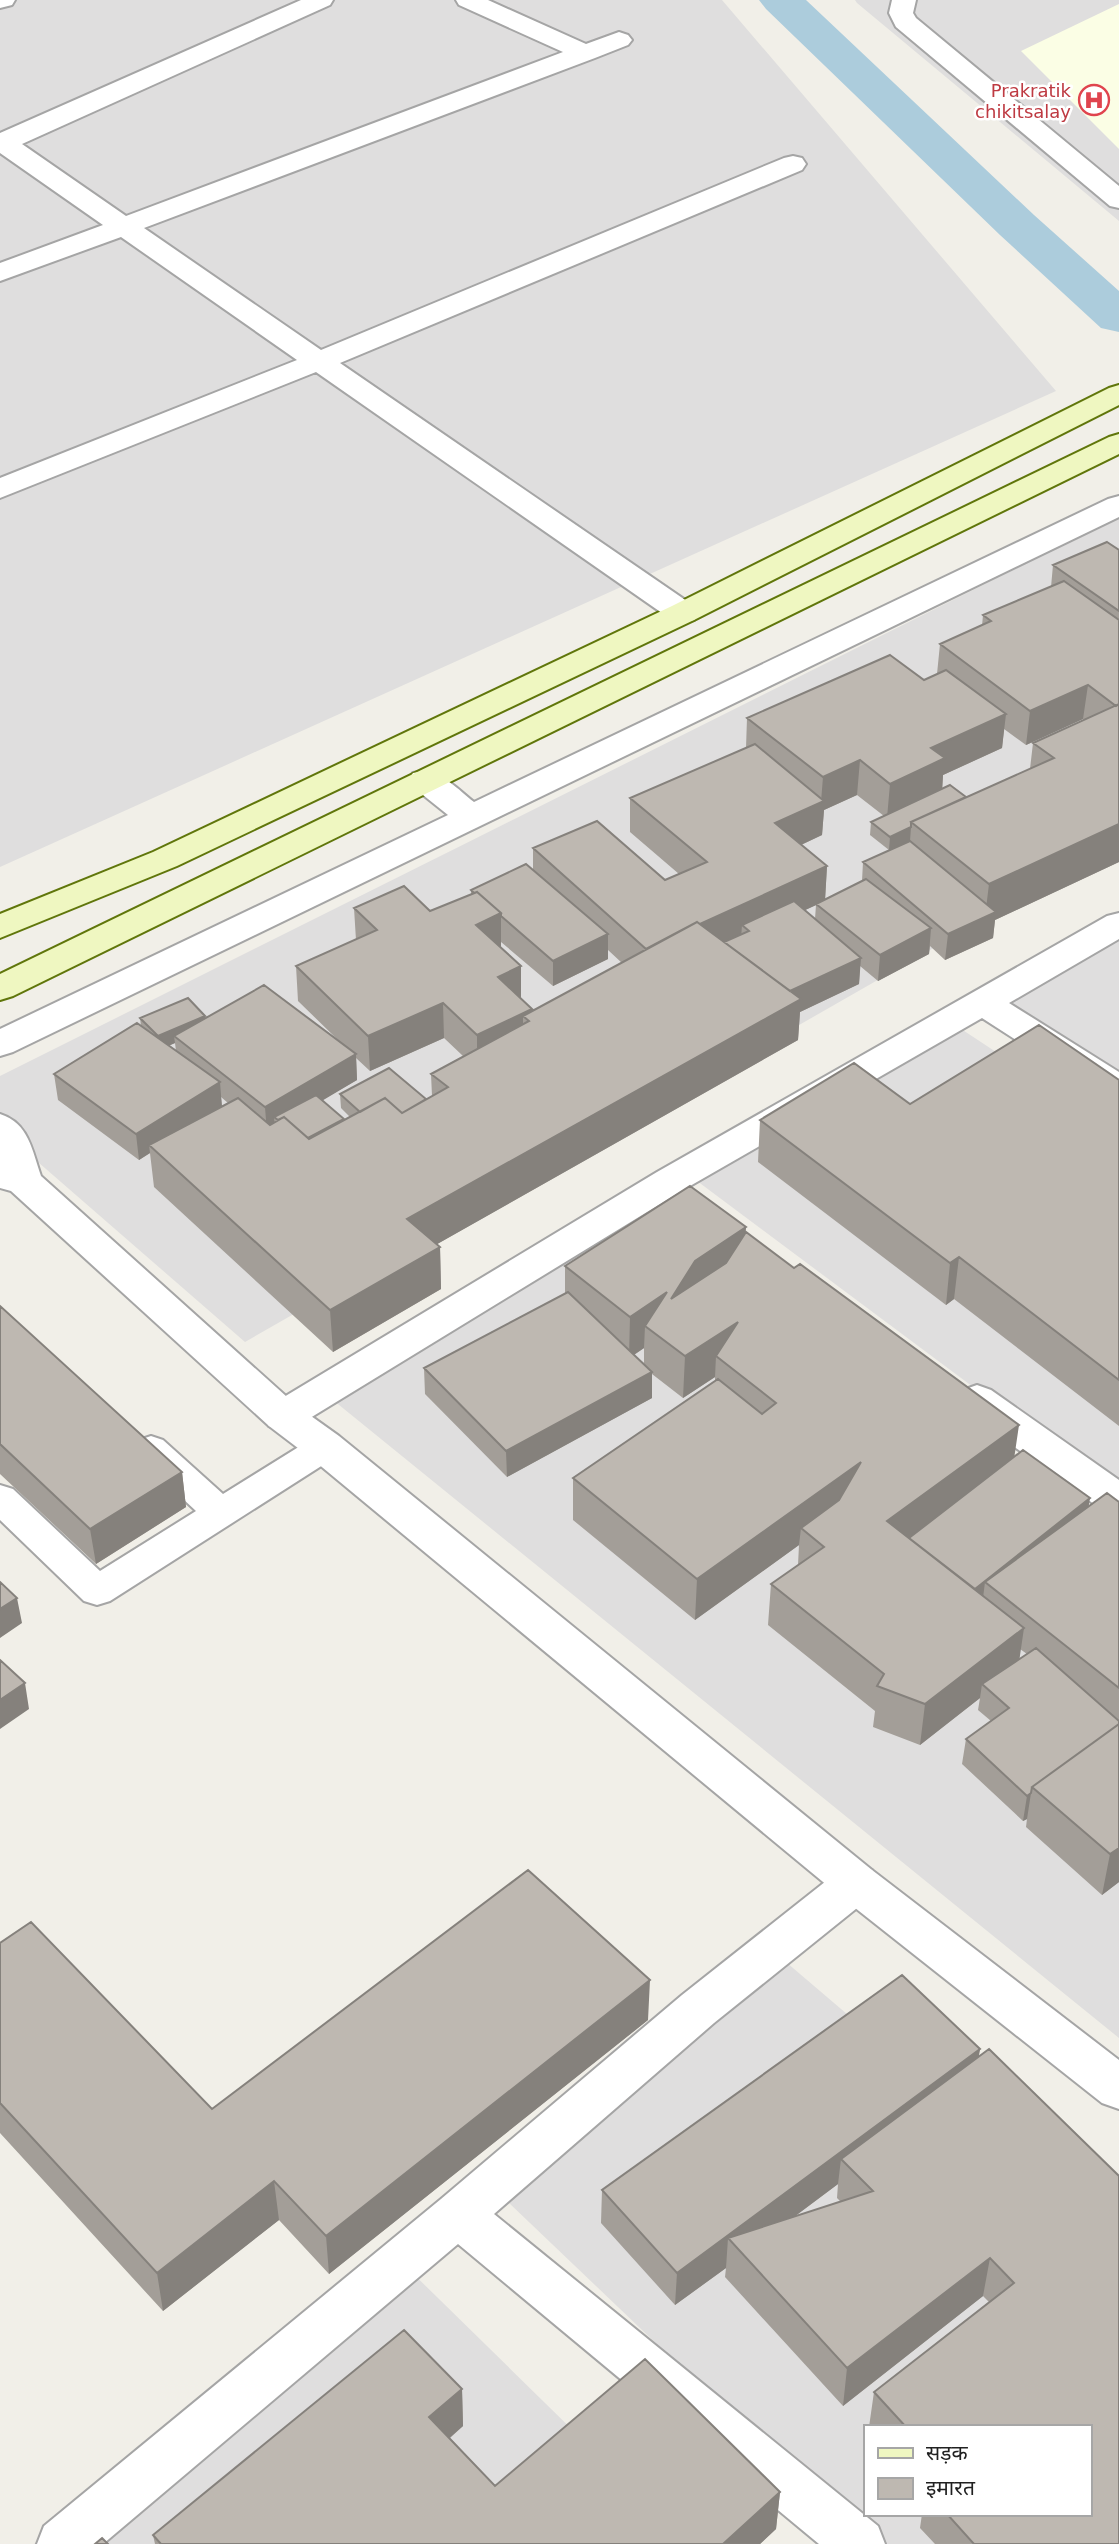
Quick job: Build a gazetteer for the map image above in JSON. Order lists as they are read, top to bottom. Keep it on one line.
{"places":{"hospital":["Prakratik chikitsalay"]},"legend":["सड़क","इमारत"]}
